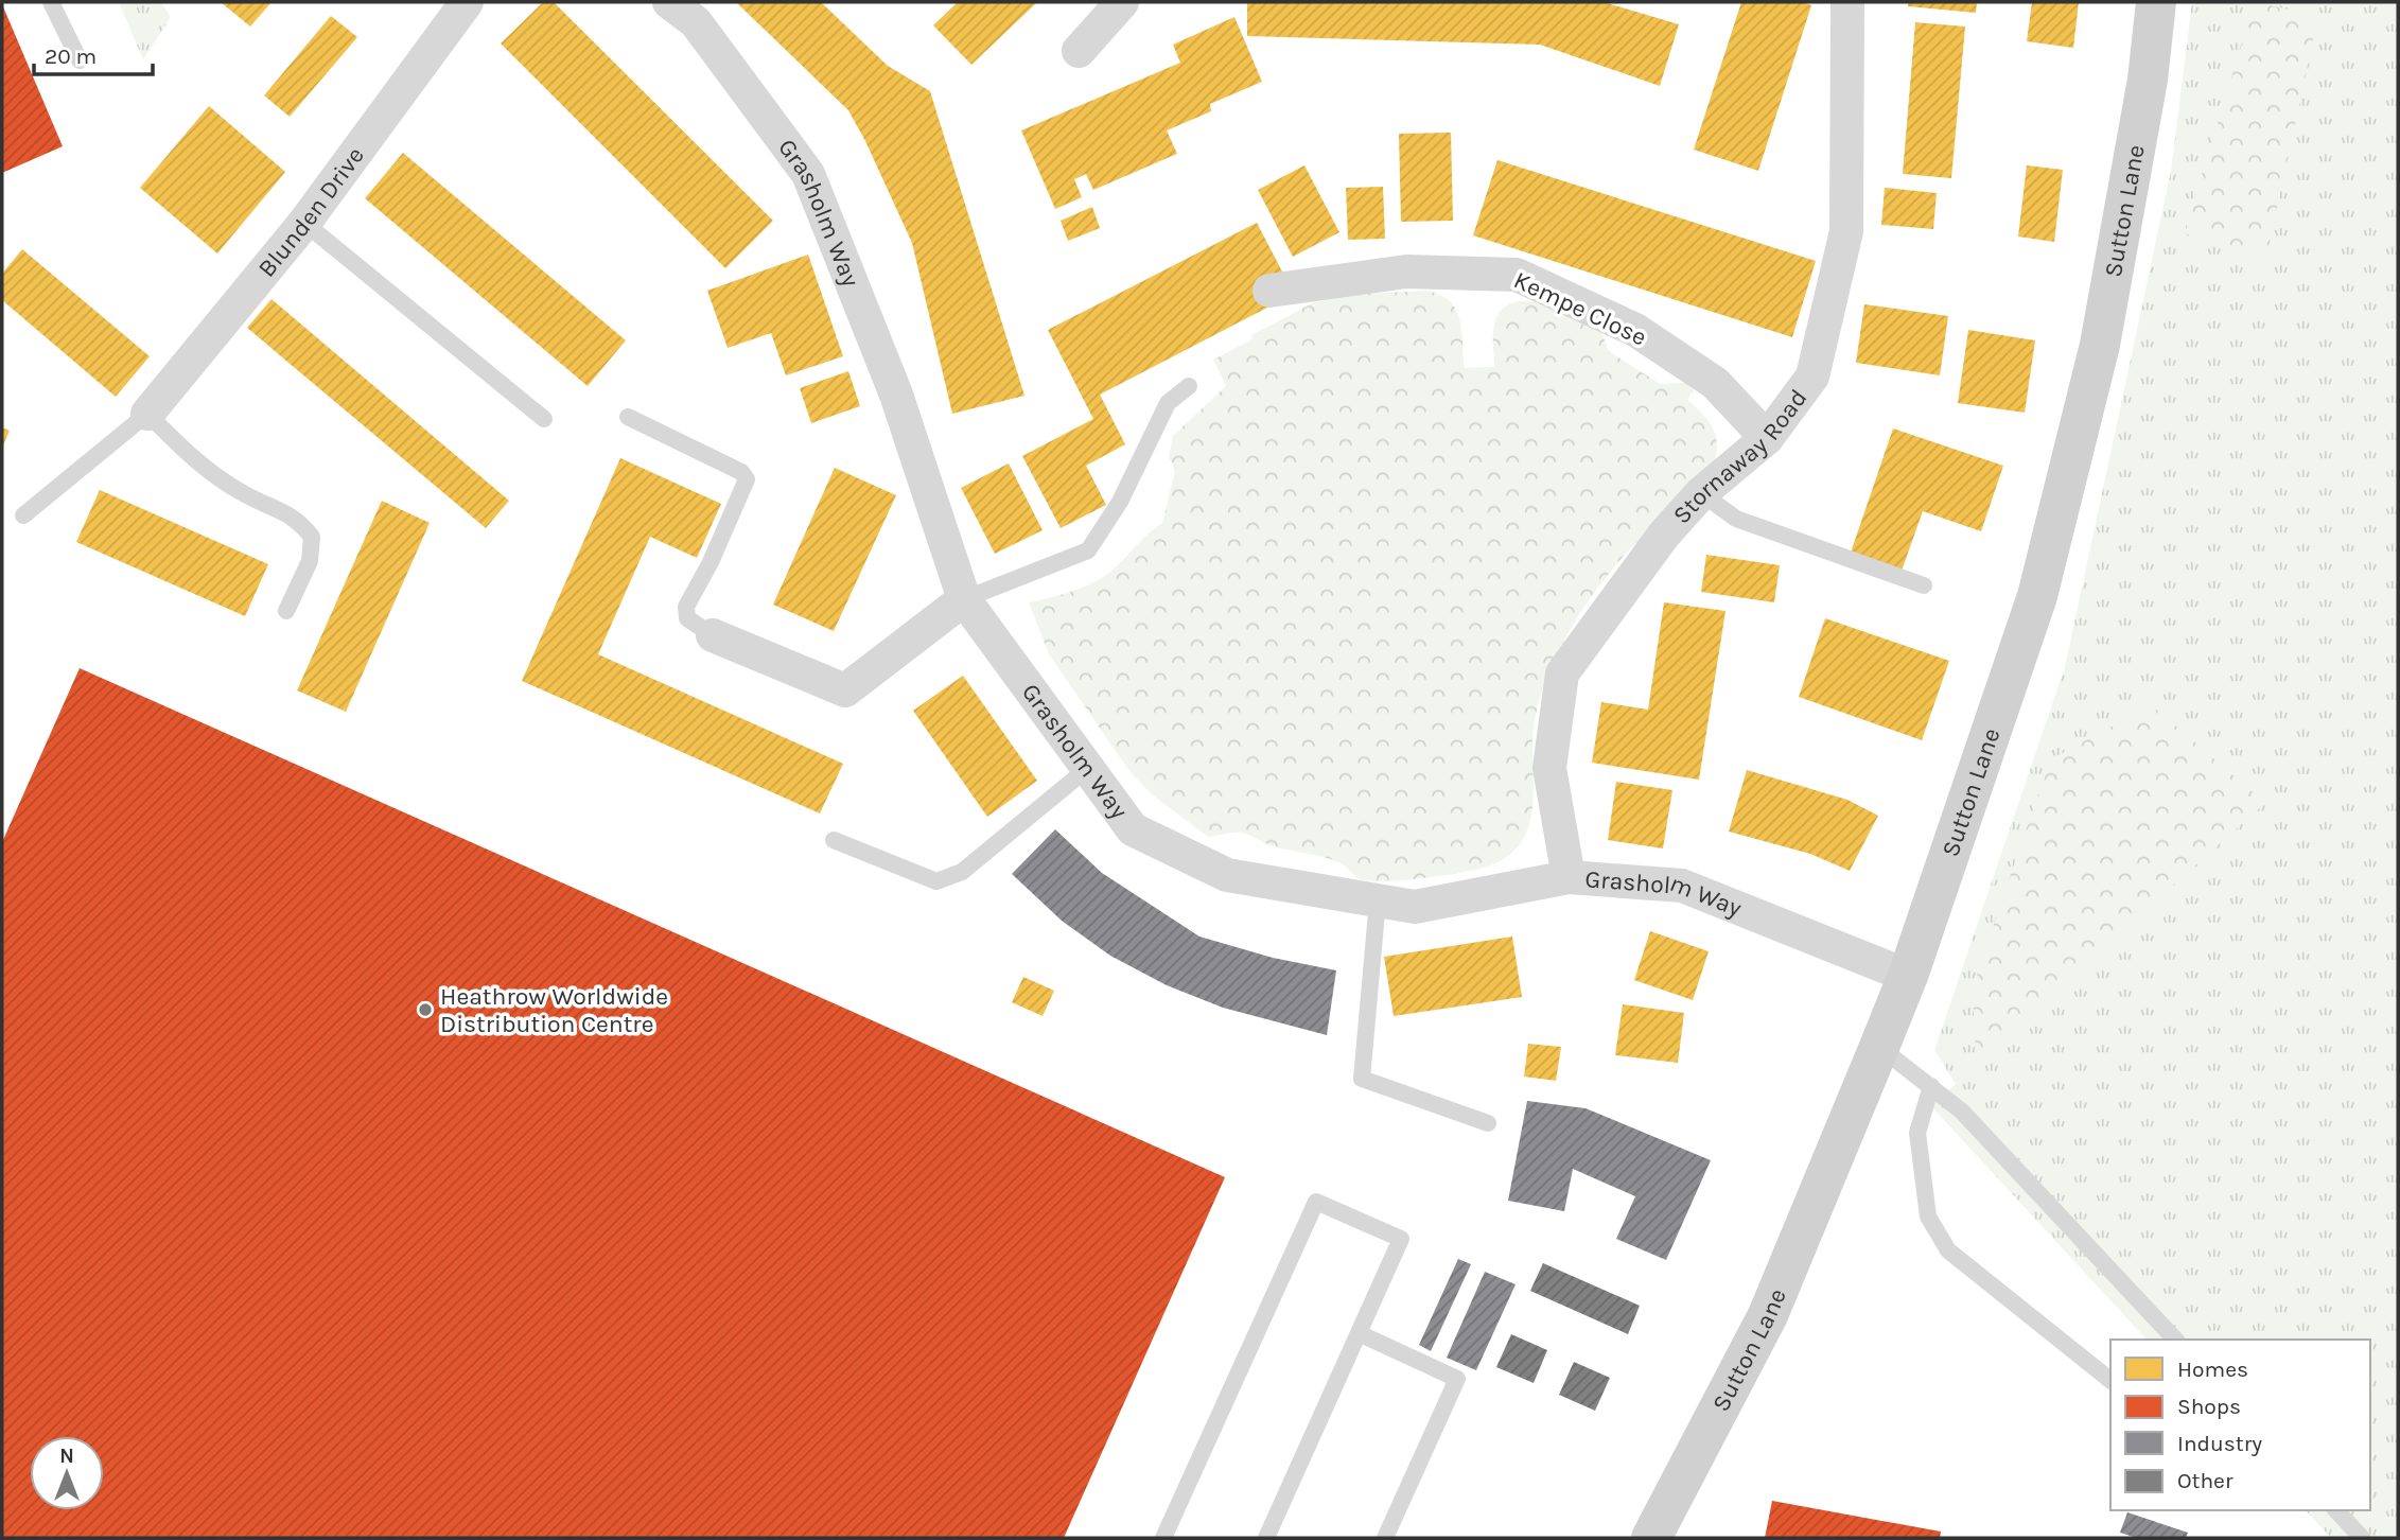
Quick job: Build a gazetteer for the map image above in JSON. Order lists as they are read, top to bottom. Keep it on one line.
{"streets":{"street":["Blunden Drive","Sutton Lane","Grasholm Way","Kempe Close","Stornaway Road"]},"crossings":[["Sutton Lane","Grasholm Way"],["Grasholm Way","Stornaway Road"],["Kempe Close","Stornaway Road"]],"places":["Heathrow Worldwide Distribution Centre"],"legend":["Homes","Shops","Industry","Other"],"scale_bar":"20 m","north":"top"}
